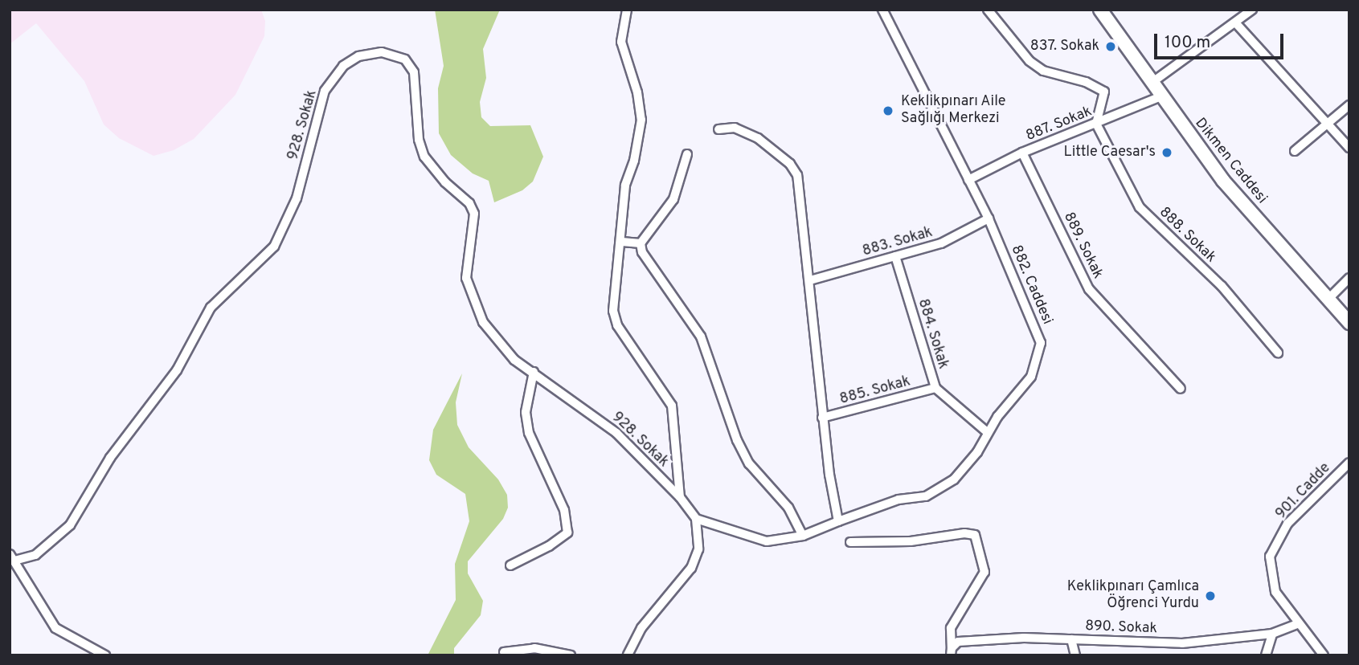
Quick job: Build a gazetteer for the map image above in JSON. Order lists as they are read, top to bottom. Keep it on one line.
{"streets":{"main road":["Dikmen Caddesi"],"street":["887. Sokak","928. Sokak","888. Sokak","883. Sokak","889. Sokak","882. Caddesi","884. Sokak","885. Sokak","901. Cadde","890. Sokak"]},"crossings":[["887. Sokak","Dikmen Caddesi"],["887. Sokak","888. Sokak"],["887. Sokak","889. Sokak"],["887. Sokak","882. Caddesi"],["928. Sokak","882. Caddesi"],["883. Sokak","882. Caddesi"],["883. Sokak","884. Sokak"],["882. Caddesi","884. Sokak"],["884. Sokak","885. Sokak"],["901. Cadde","890. Sokak"]],"places":["837. Sokak","Keklikpınarı Aile Sağlığı Merkezi","Little Caesar's","Keklikpınarı Çamlıca Öğrenci Yurdu"],"scale_bar":"100 m"}
